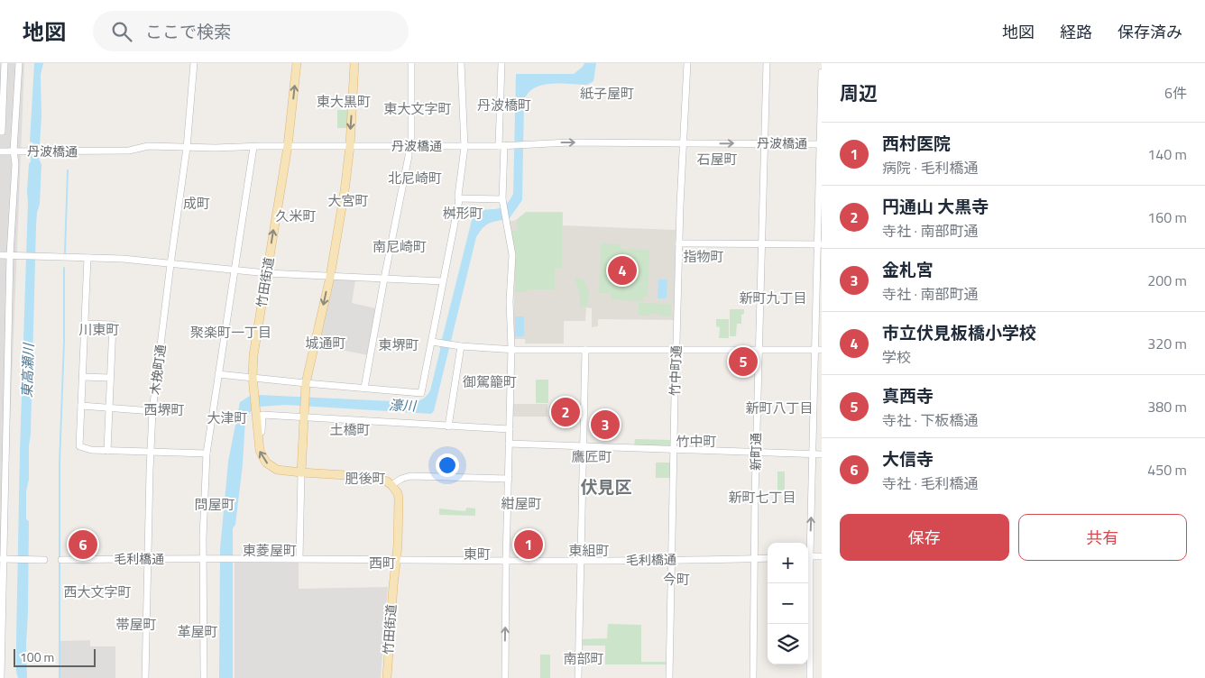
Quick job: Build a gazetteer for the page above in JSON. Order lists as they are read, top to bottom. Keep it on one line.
{"streets":{"main road":["竹田街道"],"street":["丹波橋通","木挽町通","竹中町通","新町通","毛利橋通"]},"crossings":[["丹波橋通","竹田街道"],["丹波橋通","木挽町通"],["丹波橋通","竹中町通"],["丹波橋通","新町通"],["竹田街道","毛利橋通"],["木挽町通","毛利橋通"],["竹中町通","毛利橋通"],["新町通","毛利橋通"]],"districts":["紙子屋町","東大黒町","丹波橋町","東大文字町","石屋町","北尼崎町","大宮町","成町","桝形町","久米町","南尼崎町","指物町","新町九丁目","川東町","聚楽町一丁目","城通町","東堺町","御駕籠町","新町八丁目","西堺町","大津町","土橋町","竹中町","鷹匠町","肥後町","伏見区","新町七丁目","紺屋町","問屋町","東菱屋町","東組町","東町","西町","今町","西大文字町","帯屋町","革屋町","南部町"],"water":["東高瀬川","濠川"],"scale_bar":"100 m","page":{"header":"地図","search":"ここで検索","nav":["地図","経路","保存済み"],"heading":["周辺","6件"],"list":[{"mark":"1","name":"西村医院","note":"病院 · 毛利橋通","value":"140 m"},{"mark":"2","name":"円通山 大黒寺","note":"寺社 · 南部町通","value":"160 m"},{"mark":"3","name":"金札宮","note":"寺社 · 南部町通","value":"200 m"},{"mark":"4","name":"市立伏見板橋小学校","note":"学校","value":"320 m"},{"mark":"5","name":"真西寺","note":"寺社 · 下板橋通","value":"380 m"},{"mark":"6","name":"大信寺","note":"寺社 · 毛利橋通","value":"450 m"}],"pins":["4","5","2","3","1","6"],"buttons":["保存","共有"],"map_buttons":["+","−"],"scale":"100 m"}}
